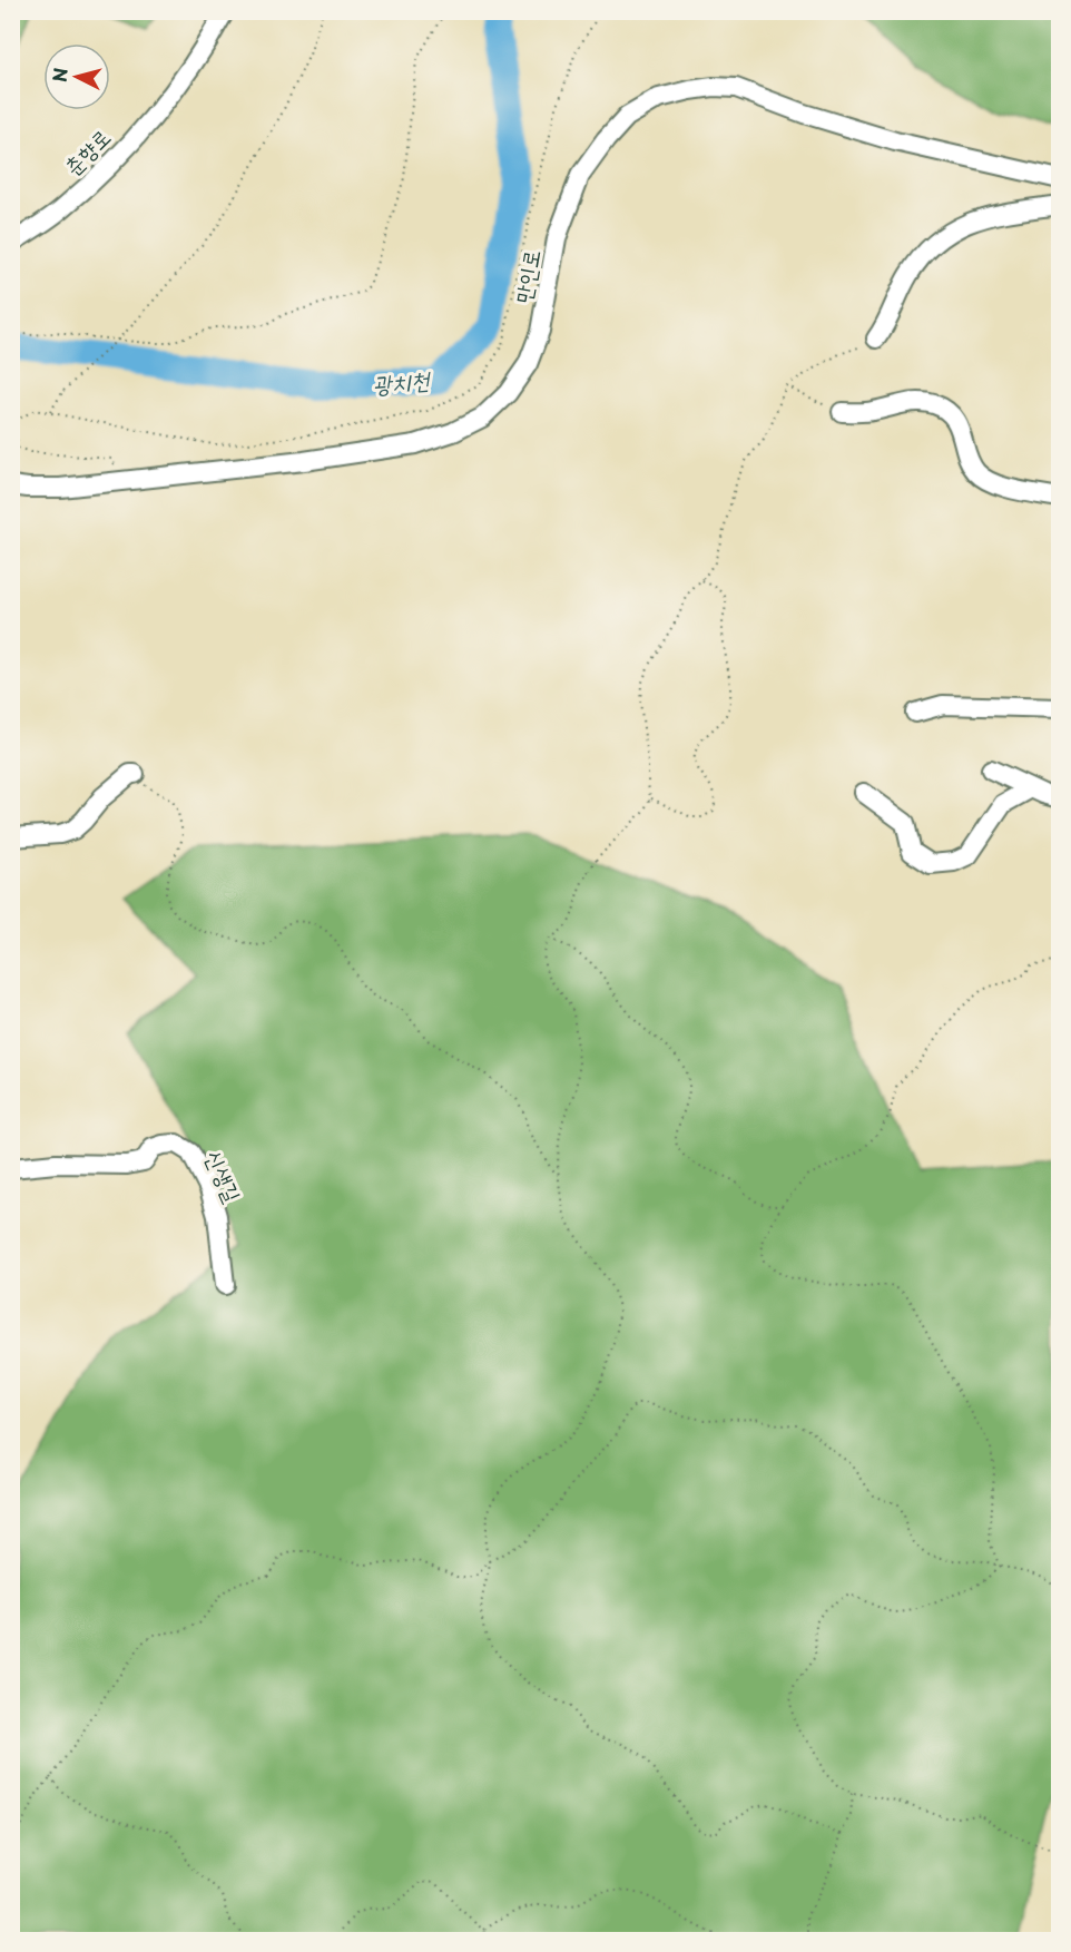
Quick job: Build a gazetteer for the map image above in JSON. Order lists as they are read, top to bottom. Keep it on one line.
{"streets":{"street":["춘향로","만인로","신생길"]},"water":["광치천"],"north":"left"}
